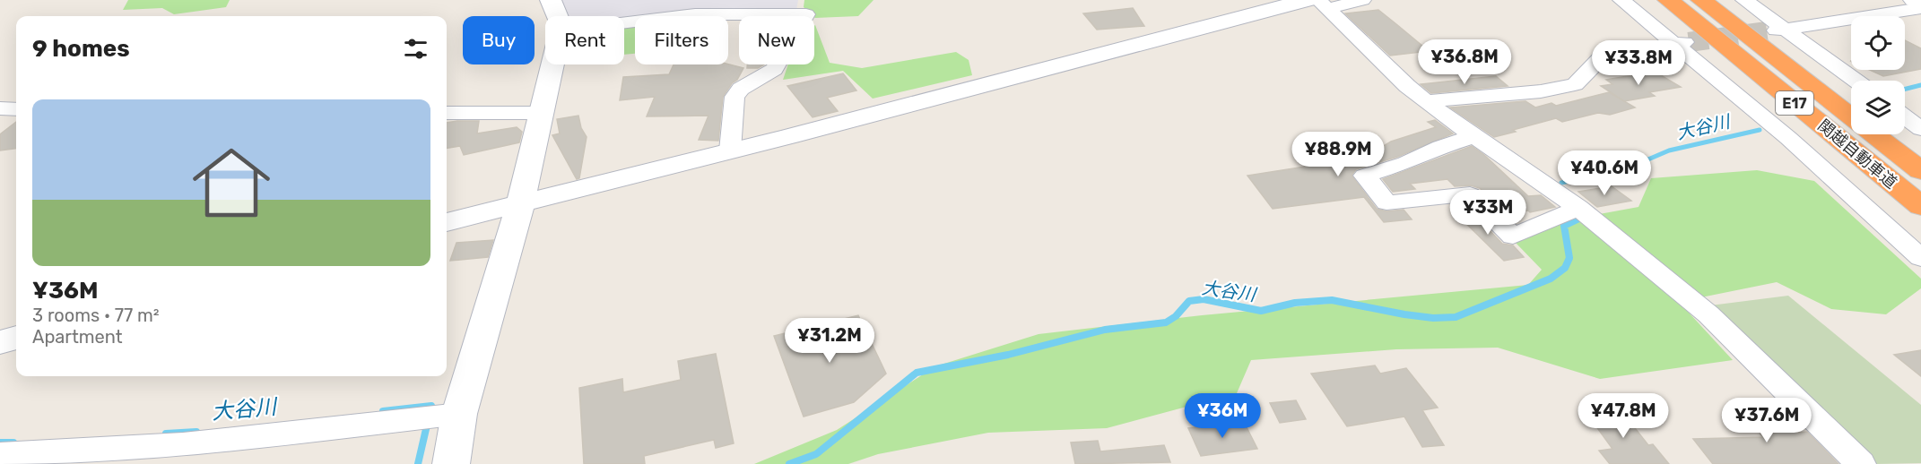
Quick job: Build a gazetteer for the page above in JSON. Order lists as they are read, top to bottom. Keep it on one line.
{"streets":{"highway":["E17","関越自動車道"]},"water":["大谷川"],"page":{"chip":["Buy","Rent","Filters","New"],"heading":"9 homes","price":["¥36.8M","¥33.8M","¥88.9M","¥40.6M","¥33M","¥31.2M","¥36M","¥47.8M","¥37.6M"],"list":[{"name":"¥36M","note":"3 rooms · 77 m² · Apartment"}]}}
